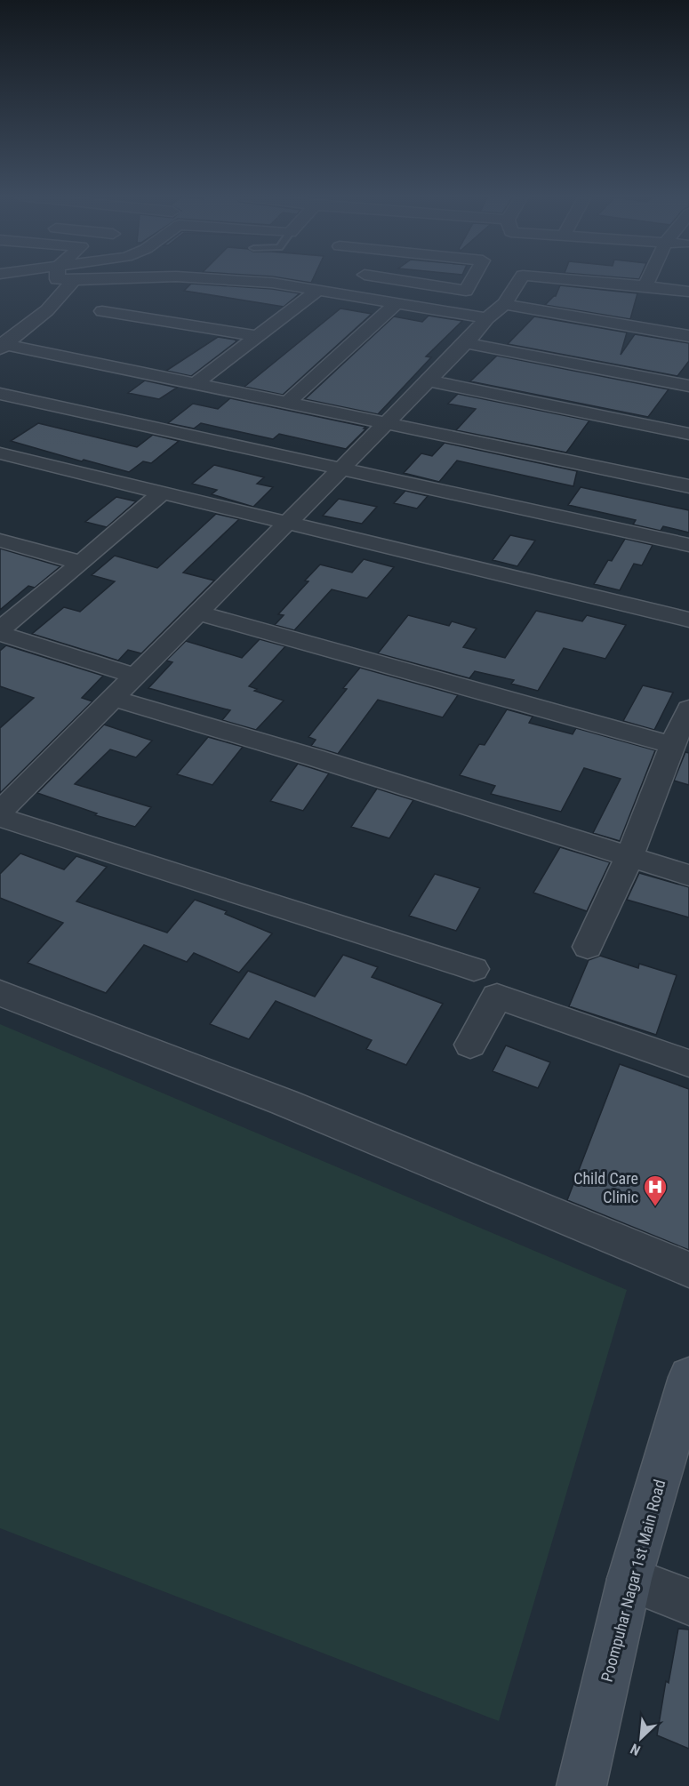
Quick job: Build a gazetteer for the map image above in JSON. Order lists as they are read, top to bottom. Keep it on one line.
{"streets":{"main road":["Poompuhar Nagar 1st Main Road"]},"places":{"hospital":["Child Care Clinic"]},"north":"bottom left"}
